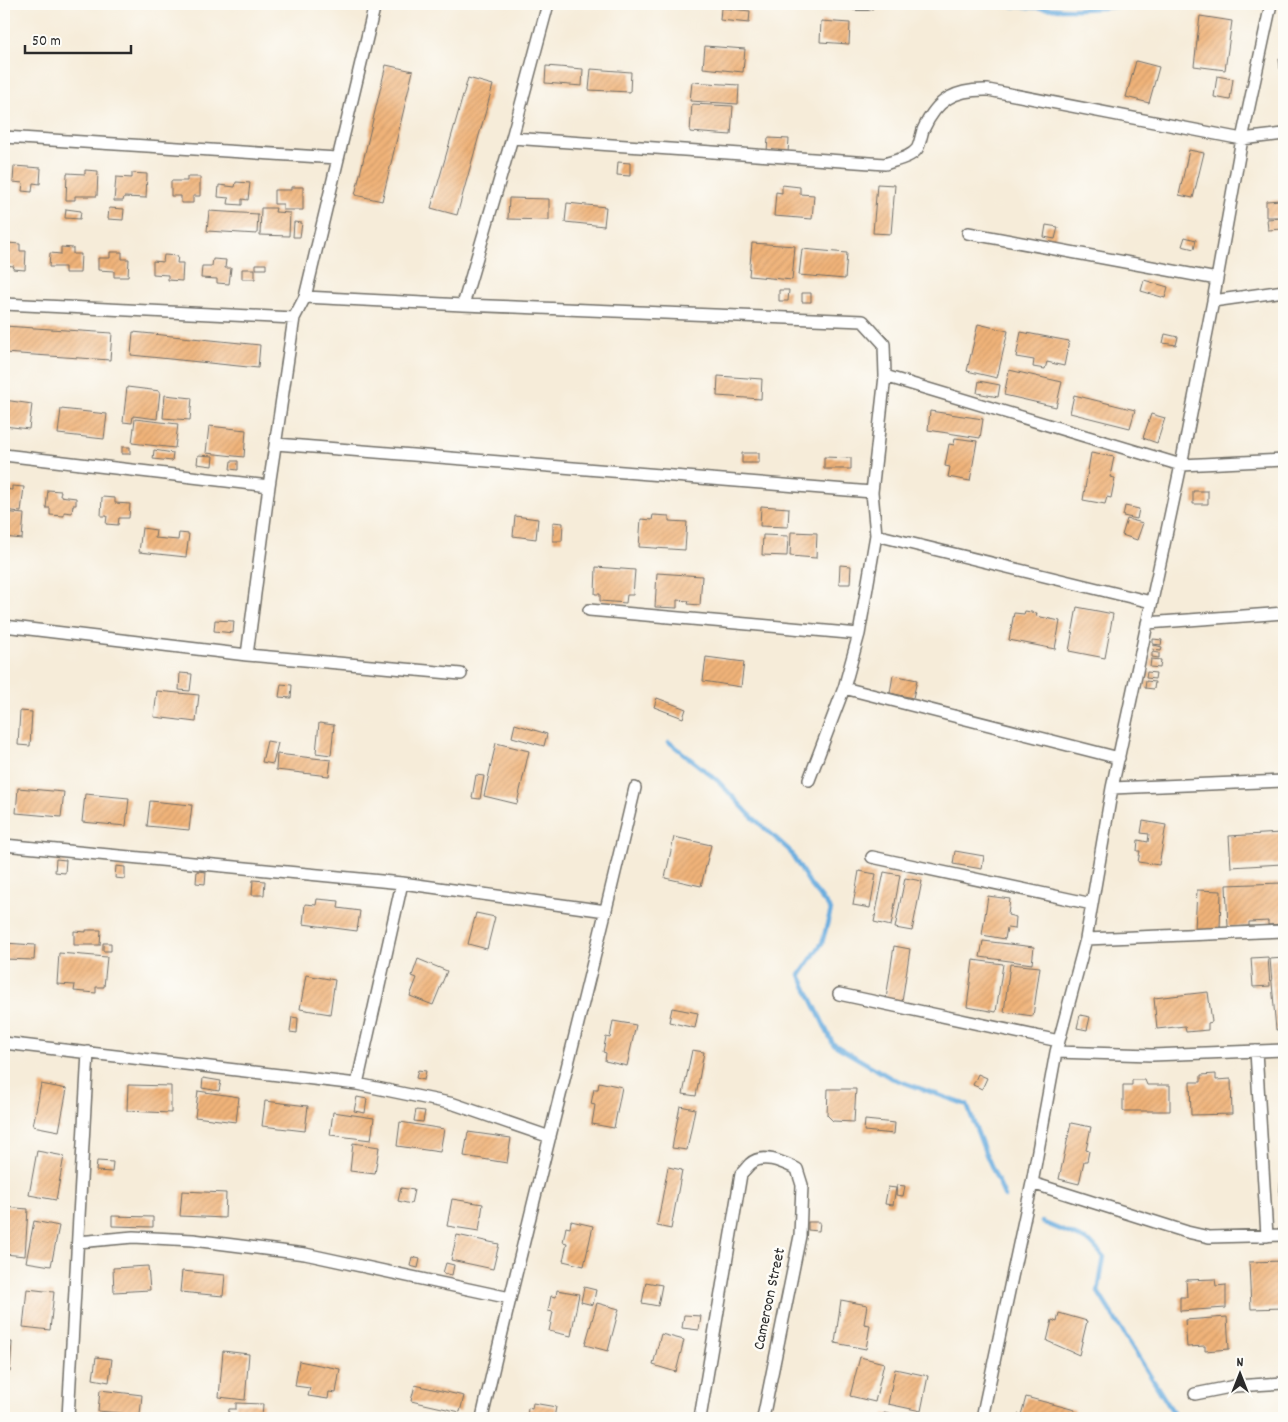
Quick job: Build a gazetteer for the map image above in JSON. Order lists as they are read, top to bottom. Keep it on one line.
{"streets":{"street":["Cameroon Street"]},"scale_bar":"50 m","north":"top"}
